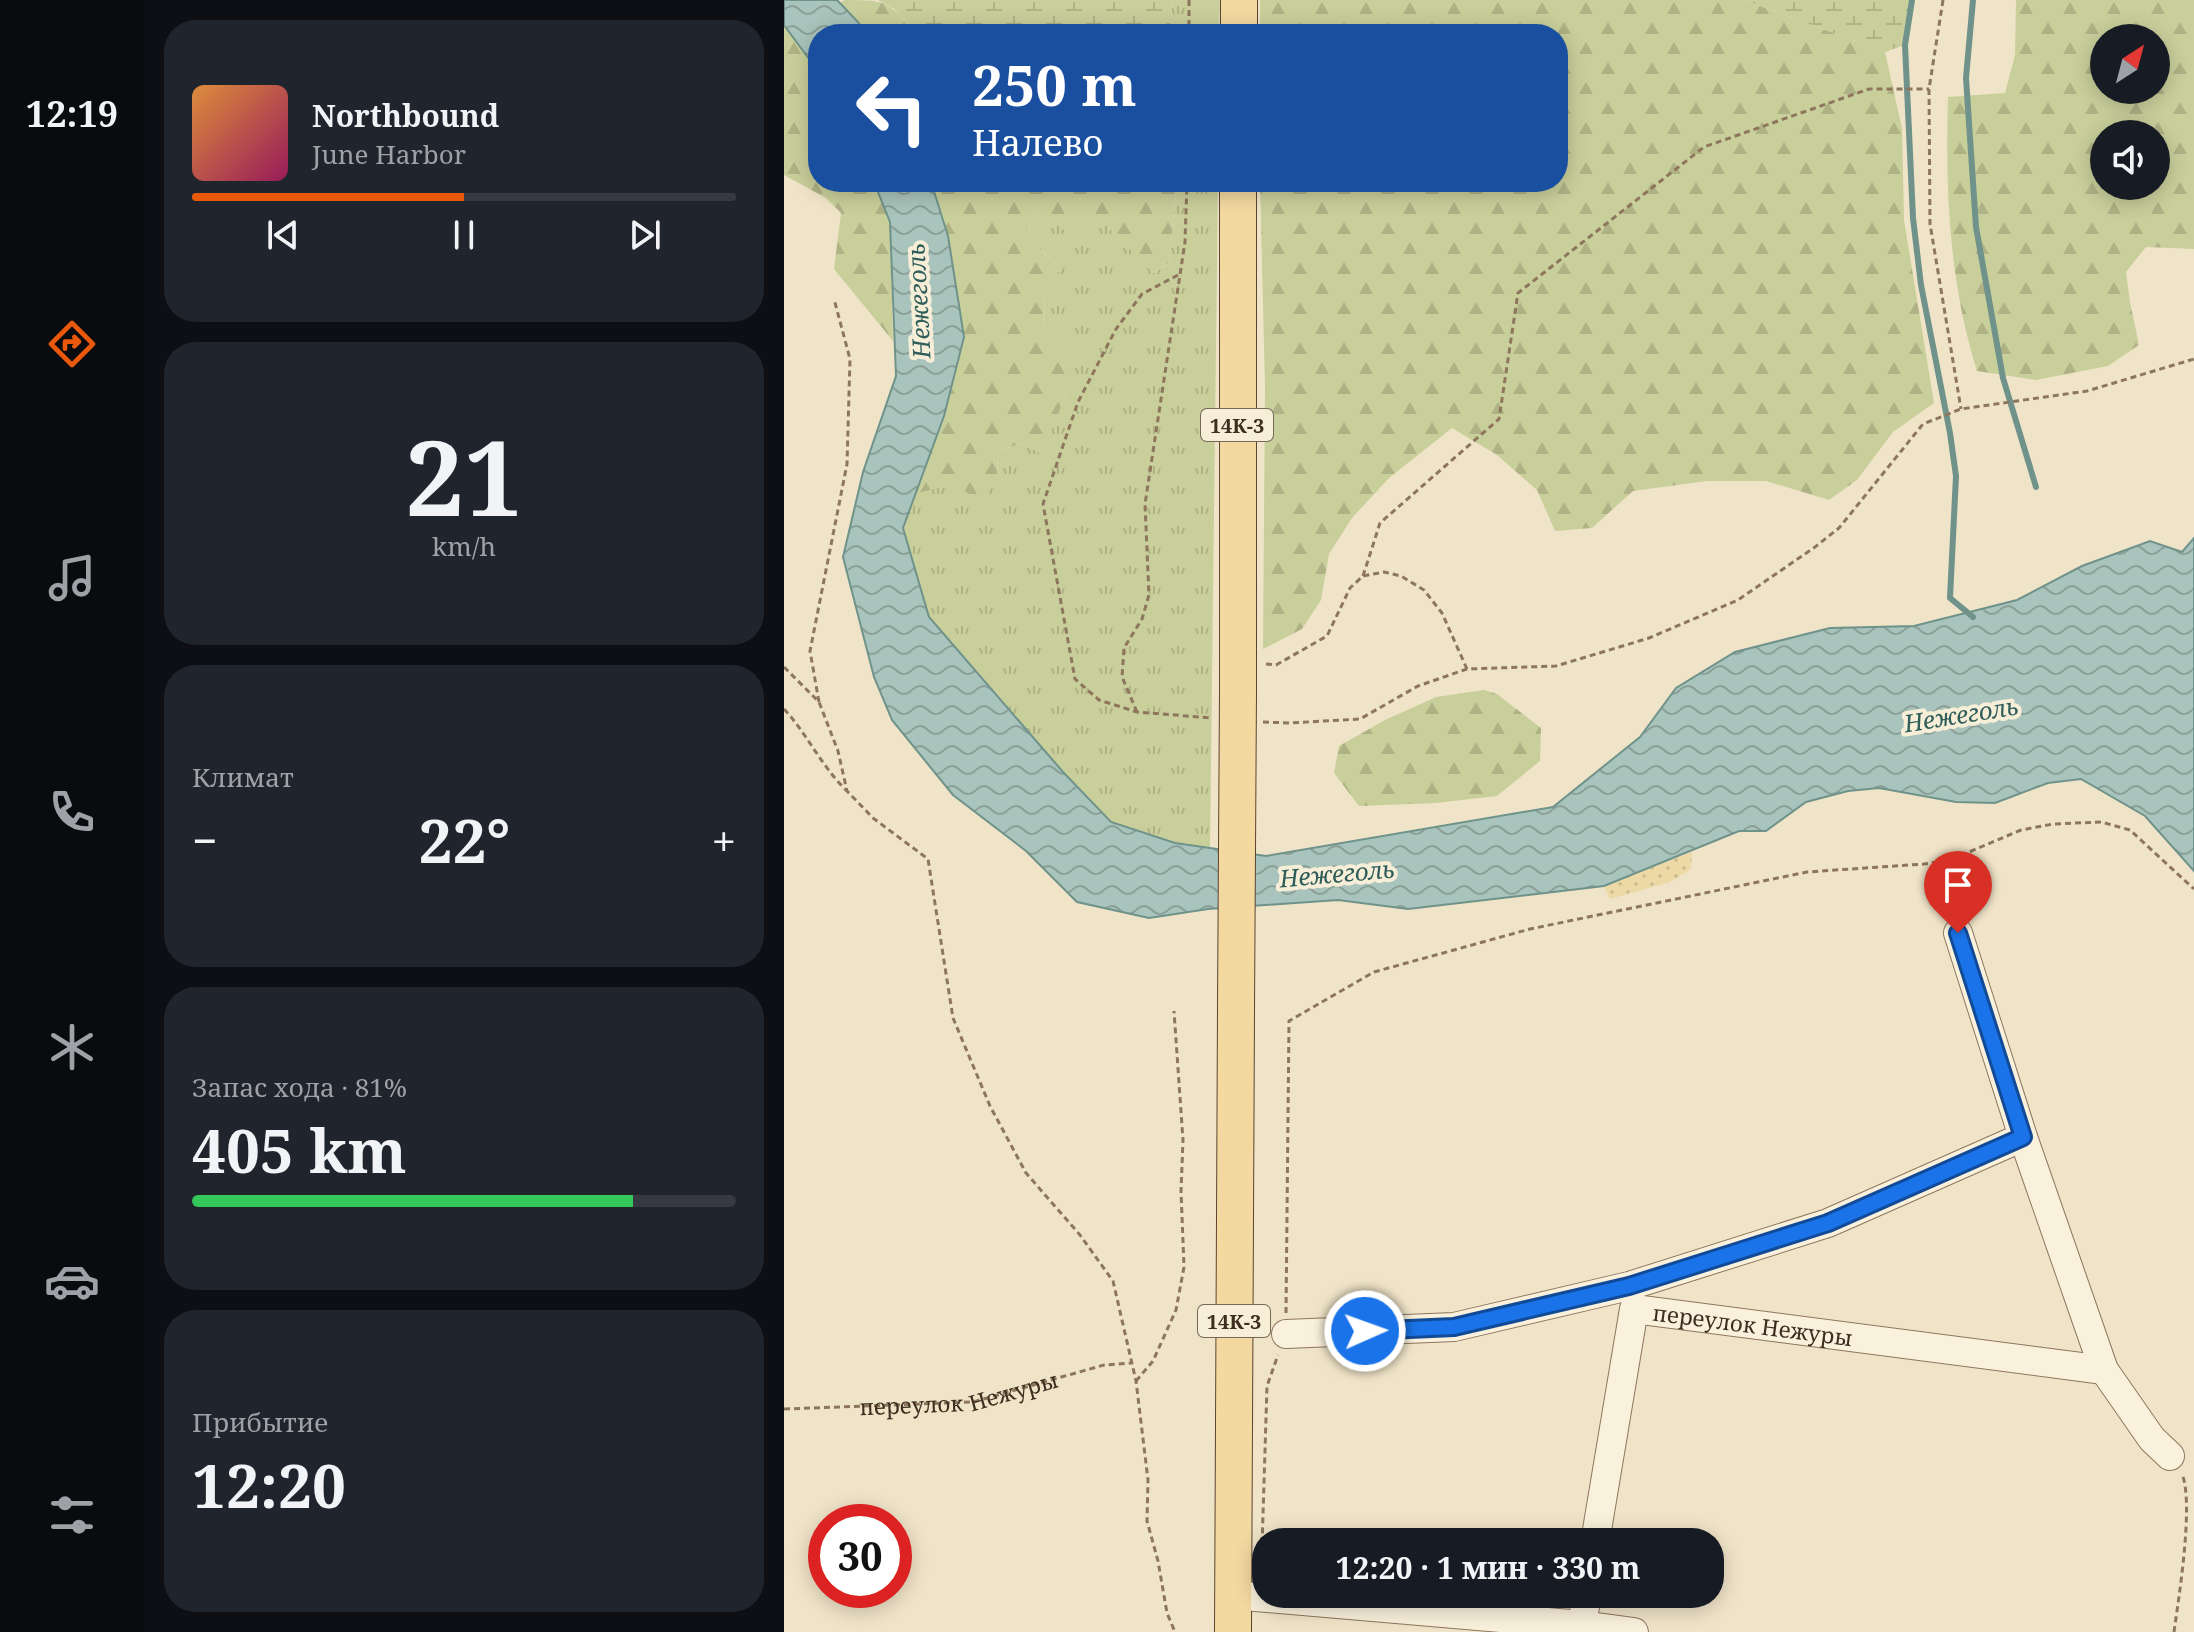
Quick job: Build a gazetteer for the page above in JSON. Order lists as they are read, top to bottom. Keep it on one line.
{"streets":{"main road":["14К-3"],"street":["переулок Нежуры"]},"water":["Нежеголь"],"north":"top right","page":{"tabs":"12:19","turn":["250 m","Налево"],"song":["Northbound","June Harbor"],"tile":[["21","km/h"],"Климат",["Запас хода · 81%","405 km"],["Прибытие","12:20"]],"heat":["−","22°","+"],"limit":"30","trip":"12:20 · 1 мин · 330 m"}}
